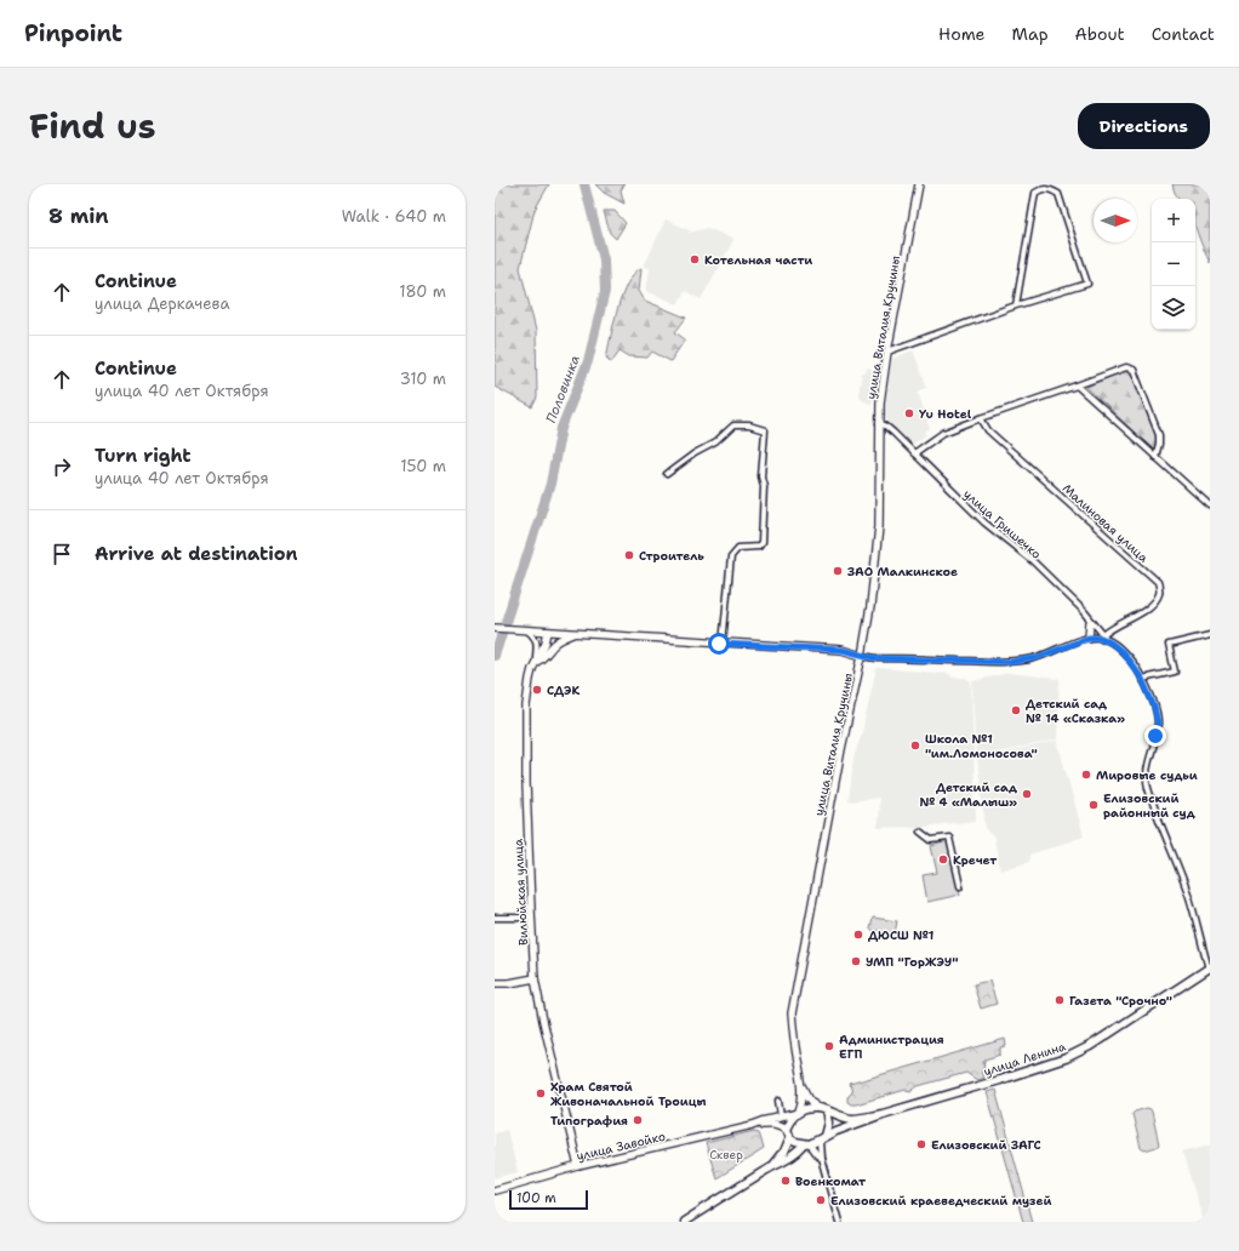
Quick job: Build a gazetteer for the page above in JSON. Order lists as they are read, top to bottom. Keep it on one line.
{"streets":{"main road":["улица Ленина"],"street":["улица Виталия Кручины","Малиновая улица","улица Гришечко","Вилюйская улица","улица Завойко"]},"crossings":[["улица Виталия Кручины","улица Гришечко"],["улица Виталия Кручины","улица Ленина"],["улица Виталия Кручины","улица Завойко"],["Малиновая улица","улица Гришечко"],["улица Гришечко","улица Ленина"],["Вилюйская улица","улица Завойко"],["улица Ленина","улица Завойко"]],"water":["Половинка"],"parks":["Сквер"],"places":["Котельная части","Yu Hotel","Строитель","ЗАО Малкинское","СДЭК","Детский сад № 14 «Сказка»","Школа №1 \"им.Ломоносова\"","Мировые судьи","Детский сад № 4 «Малыш»","Елизовский районный суд","Кречет","ДЮСШ №1","УМП \"ГорЖЭУ\"","Газета \"Срочно\"","Администрация ЕГП","Храм Святой Живоначальной Троицы","Типография","Елизовский ЗАГС","Военкомат","Елизовский краеведческий музей"],"scale_bar":"100 m","north":"right","page":{"header":"Pinpoint","nav":["Home","Map","About","Contact"],"title":"Find us","buttons":"Directions","heading":["8 min","Walk · 640 m"],"map_buttons":["+","−"],"list":[["Continue","улица Деркачева","180 m"],["Continue","улица 40 лет Октября","310 m"],["Turn right","улица 40 лет Октября","150 m"],"Arrive at destination"],"scale":"100 m"}}
